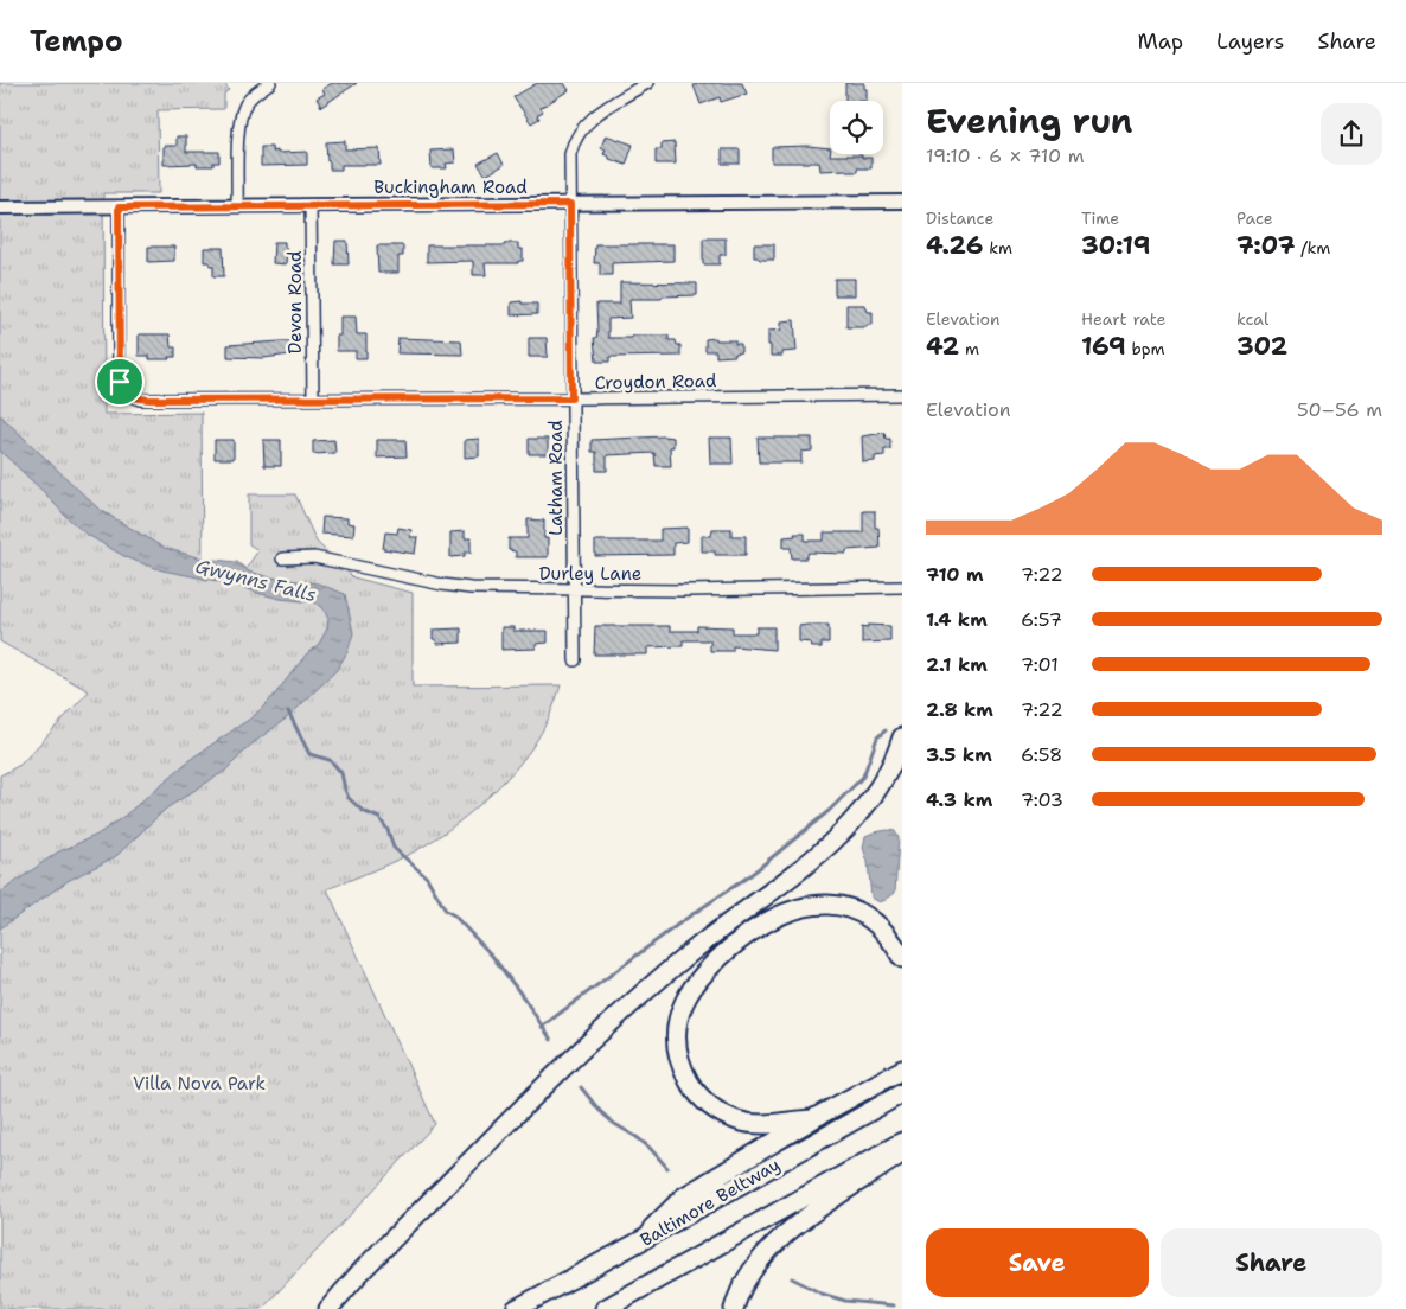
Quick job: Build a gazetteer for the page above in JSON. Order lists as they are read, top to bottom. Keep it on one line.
{"streets":{"highway":["Baltimore Beltway"],"street":["Buckingham Road","Devon Road","Croydon Road","Latham Road","Durley Lane"]},"crossings":[["Buckingham Road","Devon Road"],["Buckingham Road","Croydon Road"],["Buckingham Road","Latham Road"],["Devon Road","Croydon Road"],["Croydon Road","Latham Road"],["Latham Road","Durley Lane"]],"water":["Gwynns Falls"],"parks":["Villa Nova Park"],"page":{"header":"Tempo","nav":["Map","Layers","Share"],"heading":["Evening run","19:10 · 6 × 710 m"],"stats":[["Distance","4.26 km"],["Time","30:19"],["Pace","7:07 /km"],["Elevation","42 m"],["Heart rate","169 bpm"],["kcal","302"]],"chart":["Elevation","50–56 m"],"list":[{"name":"710 m","note":"7:22"},{"name":"1.4 km","note":"6:57"},{"name":"2.1 km","note":"7:01"},{"name":"2.8 km","note":"7:22"},{"name":"3.5 km","note":"6:58"},{"name":"4.3 km","note":"7:03"}],"buttons":["Save","Share"]}}
